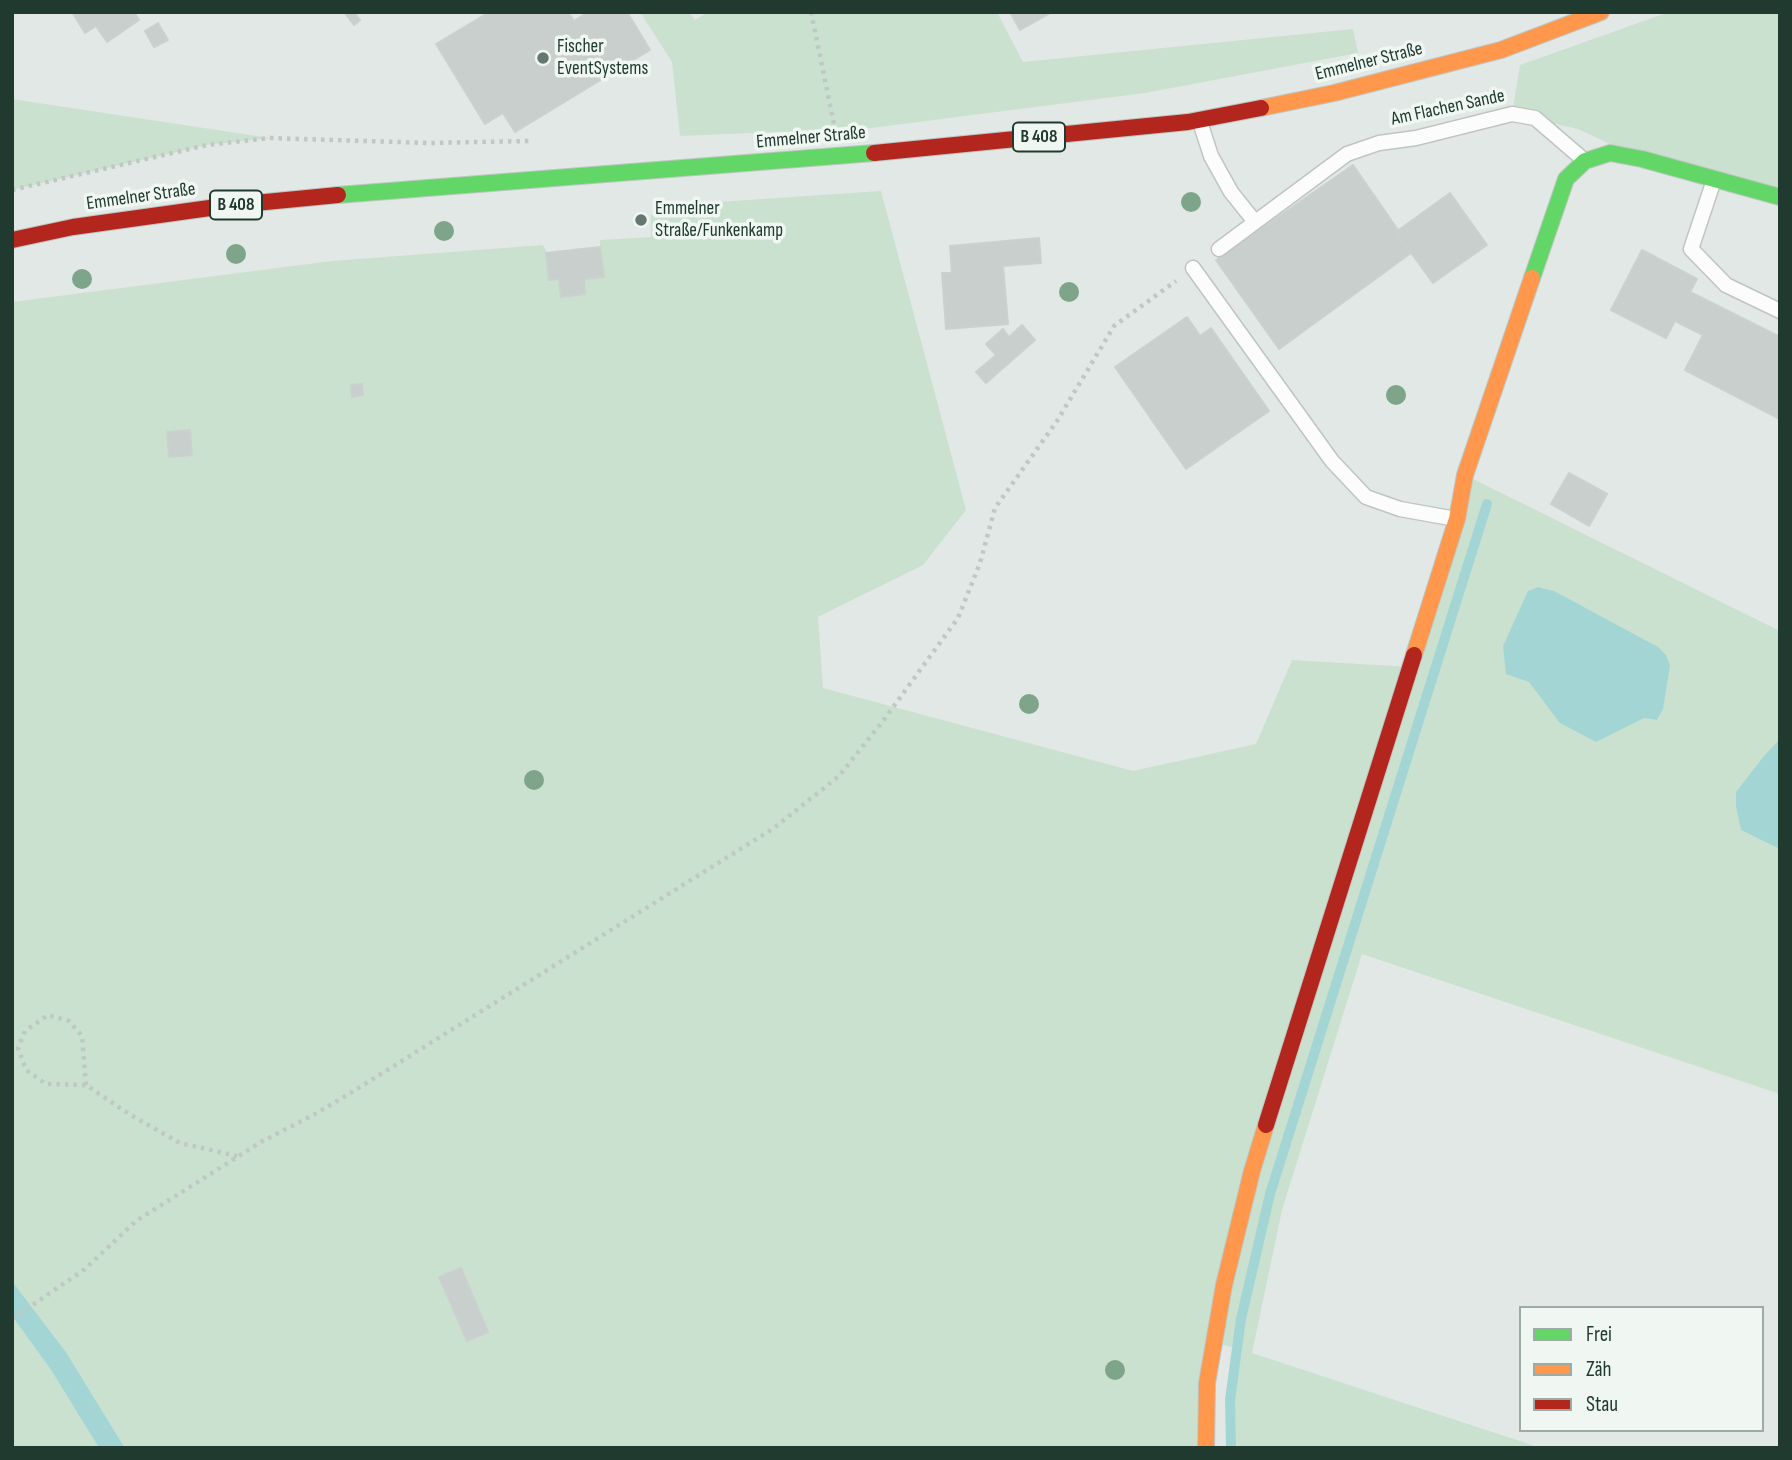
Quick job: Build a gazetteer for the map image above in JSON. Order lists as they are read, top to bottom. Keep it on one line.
{"streets":{"main road":["Emmelner Straße","B 408"],"lane":["Am Flachen Sande"]},"places":["Fischer EventSystems","Emmelner Straße/Funkenkamp"],"legend":["Frei","Zäh","Stau"]}
